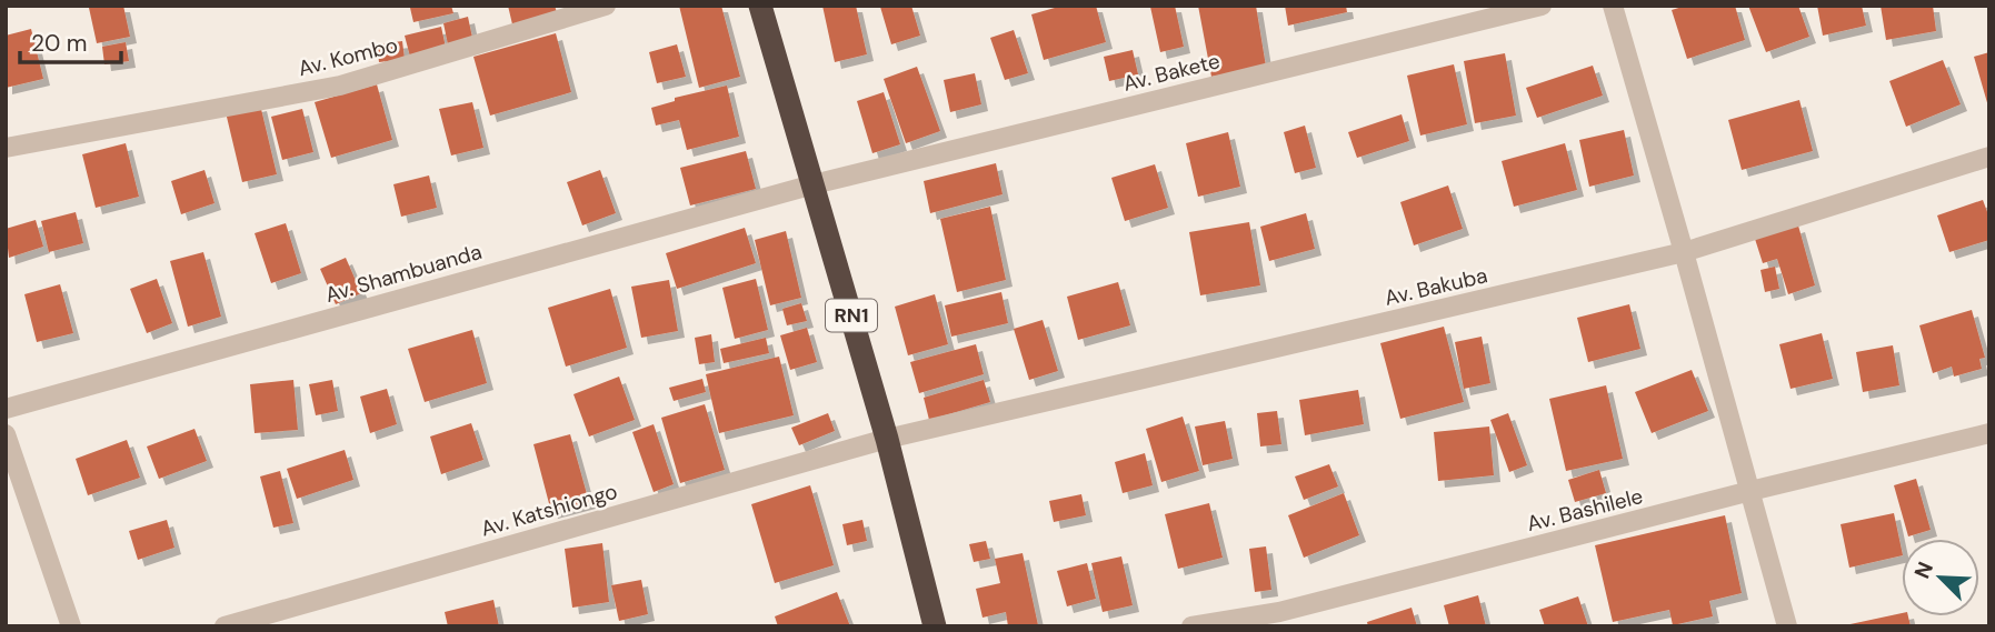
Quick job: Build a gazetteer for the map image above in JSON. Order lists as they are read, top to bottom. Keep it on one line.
{"streets":{"highway":["RN1"],"street":["Av. Kombo","Av. Bakete","Av. Shambuanda","Av. Bakuba","Av. Katshiongo","Av. Bashilele"]},"crossings":[["Av. Bakete","Av. Shambuanda"],["Av. Bakete","RN1"],["Av. Shambuanda","RN1"],["Av. Bakuba","RN1"],["Av. Bakuba","Av. Katshiongo"],["RN1","Av. Katshiongo"]],"scale_bar":"20 m","north":"top left"}
